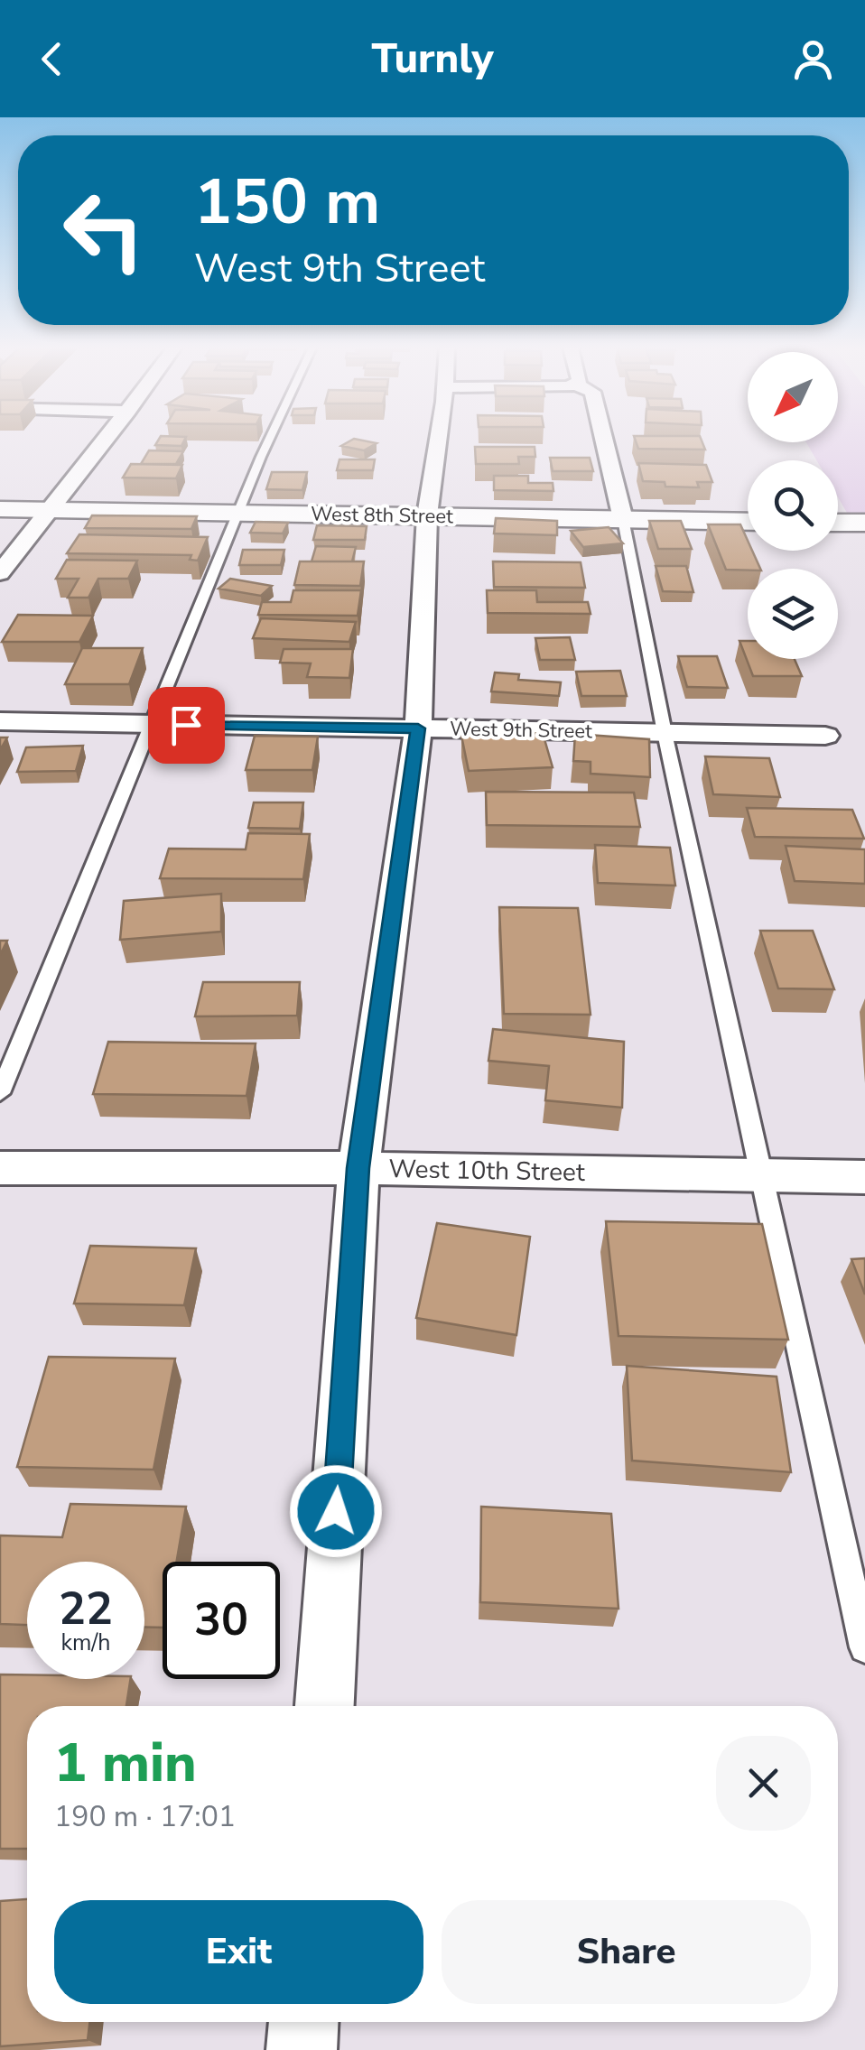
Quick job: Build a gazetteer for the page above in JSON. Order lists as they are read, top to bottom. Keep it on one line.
{"streets":{"street":["West 8th Street","West 9th Street","West 10th Street"]},"north":"bottom left","page":{"header":"Turnly","turn":["150 m","West 9th Street"],"speed":"22 km/h","limit":"30","heading":["1 min","190 m · 17:01"],"buttons":["Exit","Share"]}}
